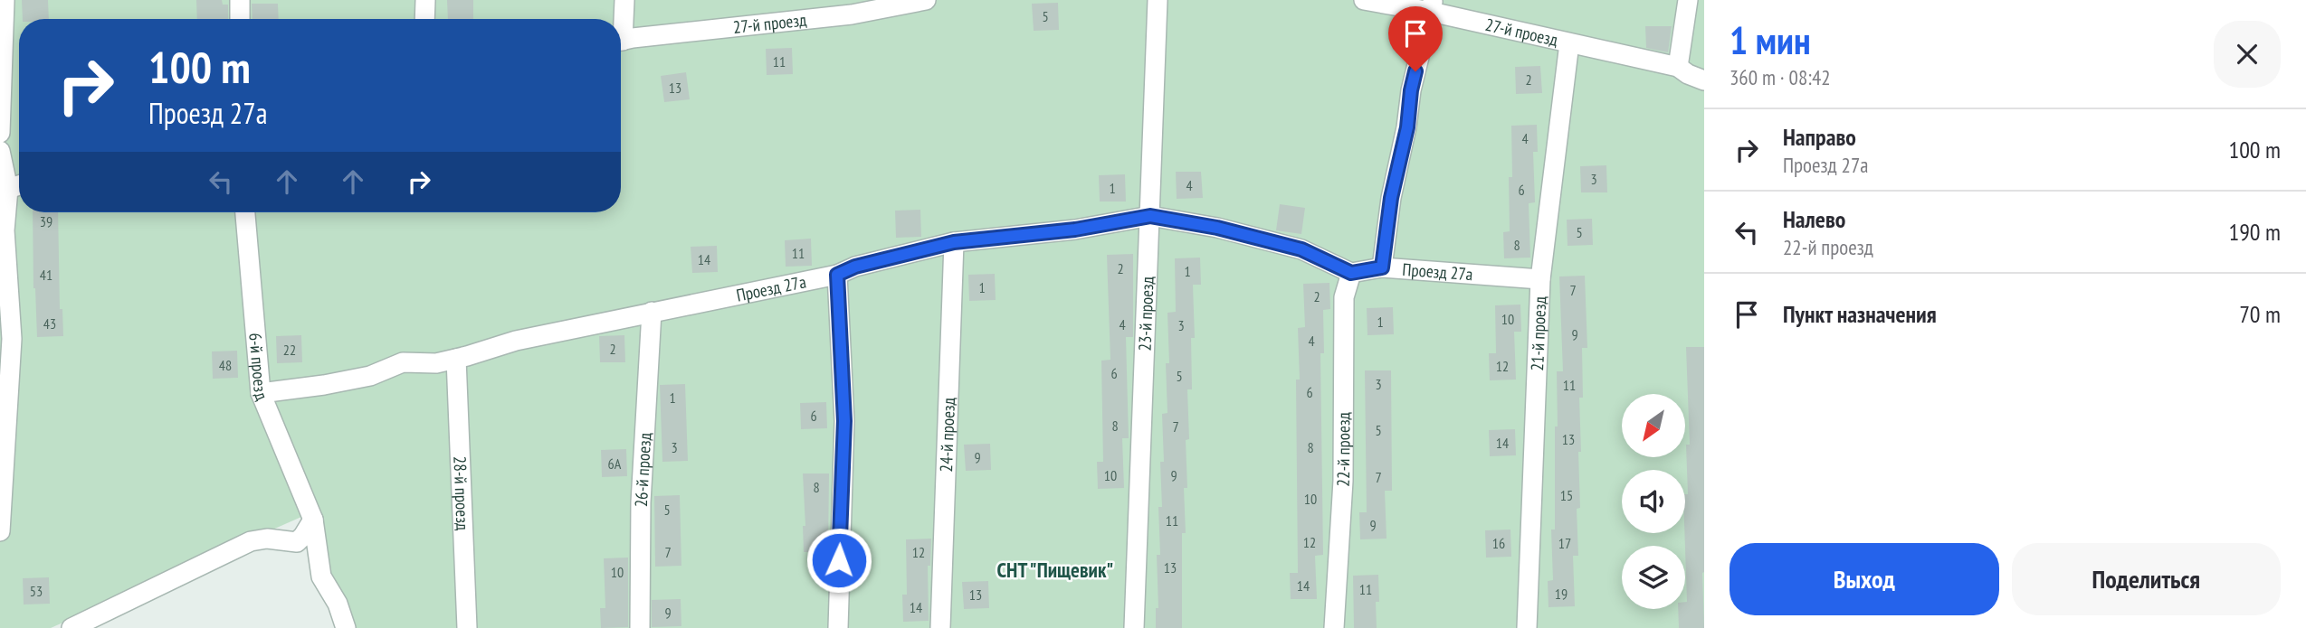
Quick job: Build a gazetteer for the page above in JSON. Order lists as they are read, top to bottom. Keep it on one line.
{"streets":{"street":["27-й проезд","Проезд 27а","23-й проезд","21-й проезд","6-й проезд","24-й проезд","22-й проезд","26-й проезд","28-й проезд"]},"crossings":[["27-й проезд","21-й проезд"],["Проезд 27а","23-й проезд"],["Проезд 27а","21-й проезд"],["Проезд 27а","6-й проезд"],["Проезд 27а","24-й проезд"],["Проезд 27а","22-й проезд"],["Проезд 27а","26-й проезд"],["Проезд 27а","28-й проезд"]],"districts":["СНТ \"Пищевик\""],"house_numbers":["5","11","2","13","4","3","4","1","6","39","5","8","11","14","2","1","41","1","7","2","10","1","43","4","3","9","4","2","22","48","12","6","5","3","11","6","1","6","8","7","5","13","14","3","8","9","6А","10","9","7","8","15","10","5","11","9","12","16","17","7","12","13","10","14","11","53","19","13","14","9"],"north":"bottom left","page":{"heading":["1 мин","360 m · 08:42"],"turn":["100 m","Проезд 27а"],"list":[{"name":"Направо","note":"Проезд 27а","value":"100 m"},{"name":"Налево","note":"22-й проезд","value":"190 m"},{"name":"Пункт назначения","value":"70 m"}],"buttons":["Выход","Поделиться"]}}
